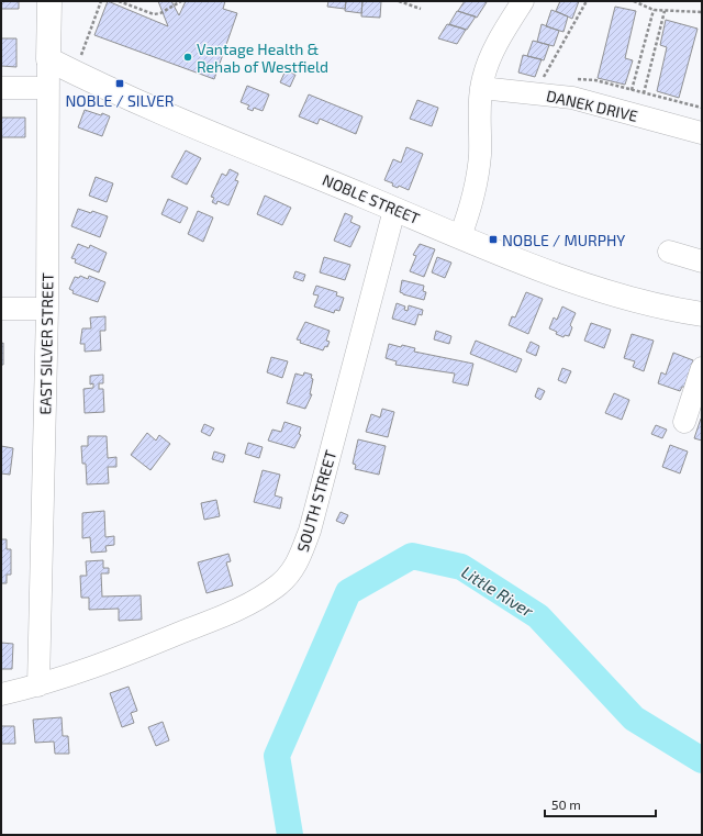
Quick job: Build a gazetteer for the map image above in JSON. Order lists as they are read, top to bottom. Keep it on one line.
{"streets":{"main road":["NOBLE STREET","EAST SILVER STREET"],"street":["DANEK DRIVE","SOUTH STREET"]},"crossings":[["NOBLE STREET","EAST SILVER STREET"],["NOBLE STREET","SOUTH STREET"],["EAST SILVER STREET","SOUTH STREET"]],"water":["Little River"],"places":{"other":["Vantage Health & Rehab of Westfield"],"transit":["NOBLE / SILVER","NOBLE / MURPHY"]},"scale_bar":"50 m"}
